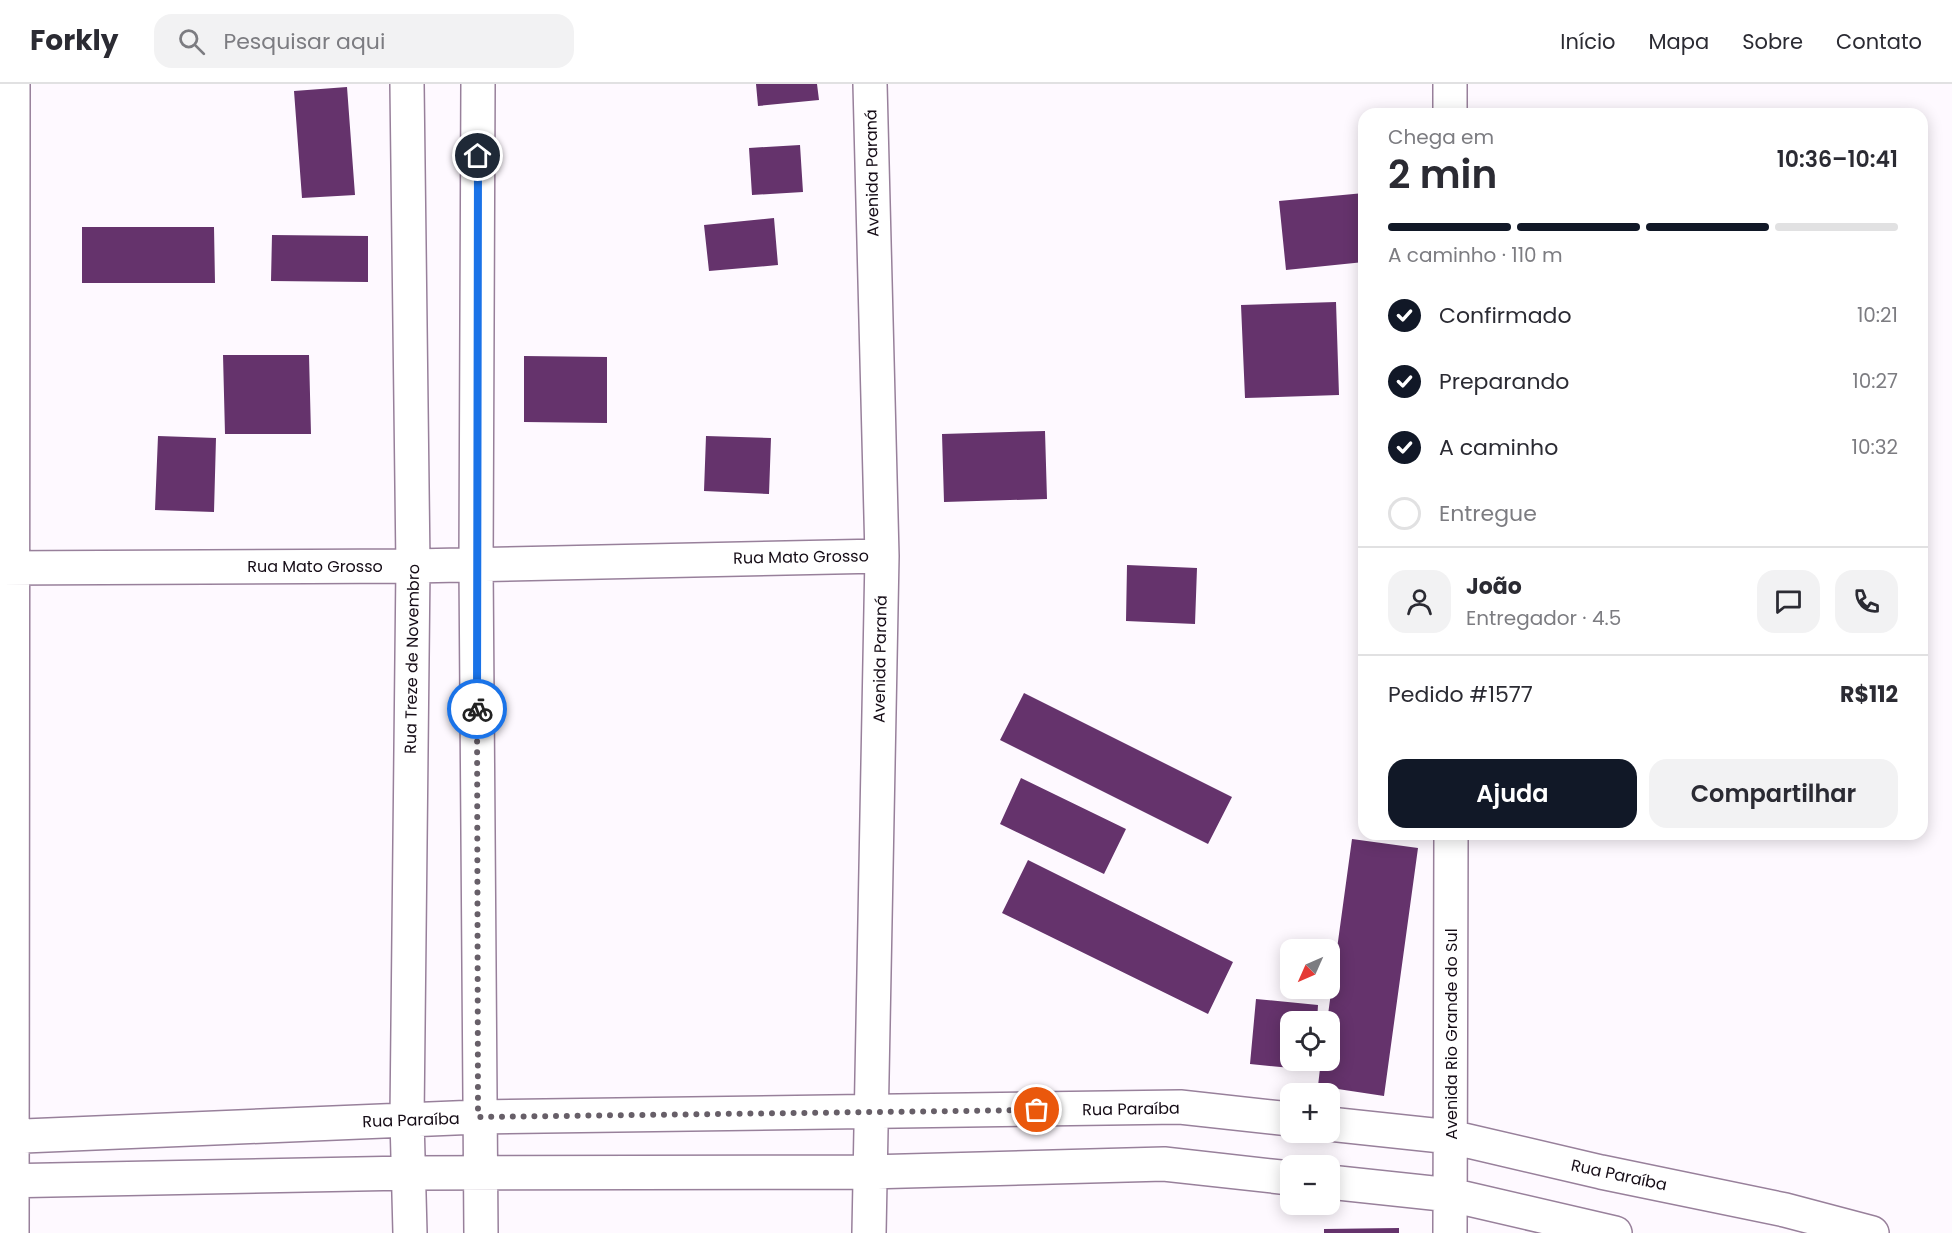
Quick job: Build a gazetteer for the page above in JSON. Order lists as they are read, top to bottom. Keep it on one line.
{"streets":{"street":["Avenida Paraná","Rua Mato Grosso","Rua Treze de Novembro","Avenida Rio Grande do Sul","Rua Paraíba"]},"crossings":[["Avenida Paraná","Rua Mato Grosso"],["Avenida Paraná","Rua Paraíba"],["Rua Mato Grosso","Rua Treze de Novembro"],["Rua Treze de Novembro","Rua Paraíba"],["Avenida Rio Grande do Sul","Rua Paraíba"]],"north":"bottom left","page":{"header":"Forkly","search":"Pesquisar aqui","nav":["Início","Mapa","Sobre","Contato"],"heading":["2 min","Chega em","10:36–10:41"],"panel":["João","Entregador · 4.5","Pedido #1577","R$112"],"bar":"A caminho · 110 m","list":[["Confirmado","10:21"],["Preparando","10:27"],["A caminho","10:32"],"Entregue"],"buttons":["Ajuda","Compartilhar"],"map_buttons":["+","−"]}}
